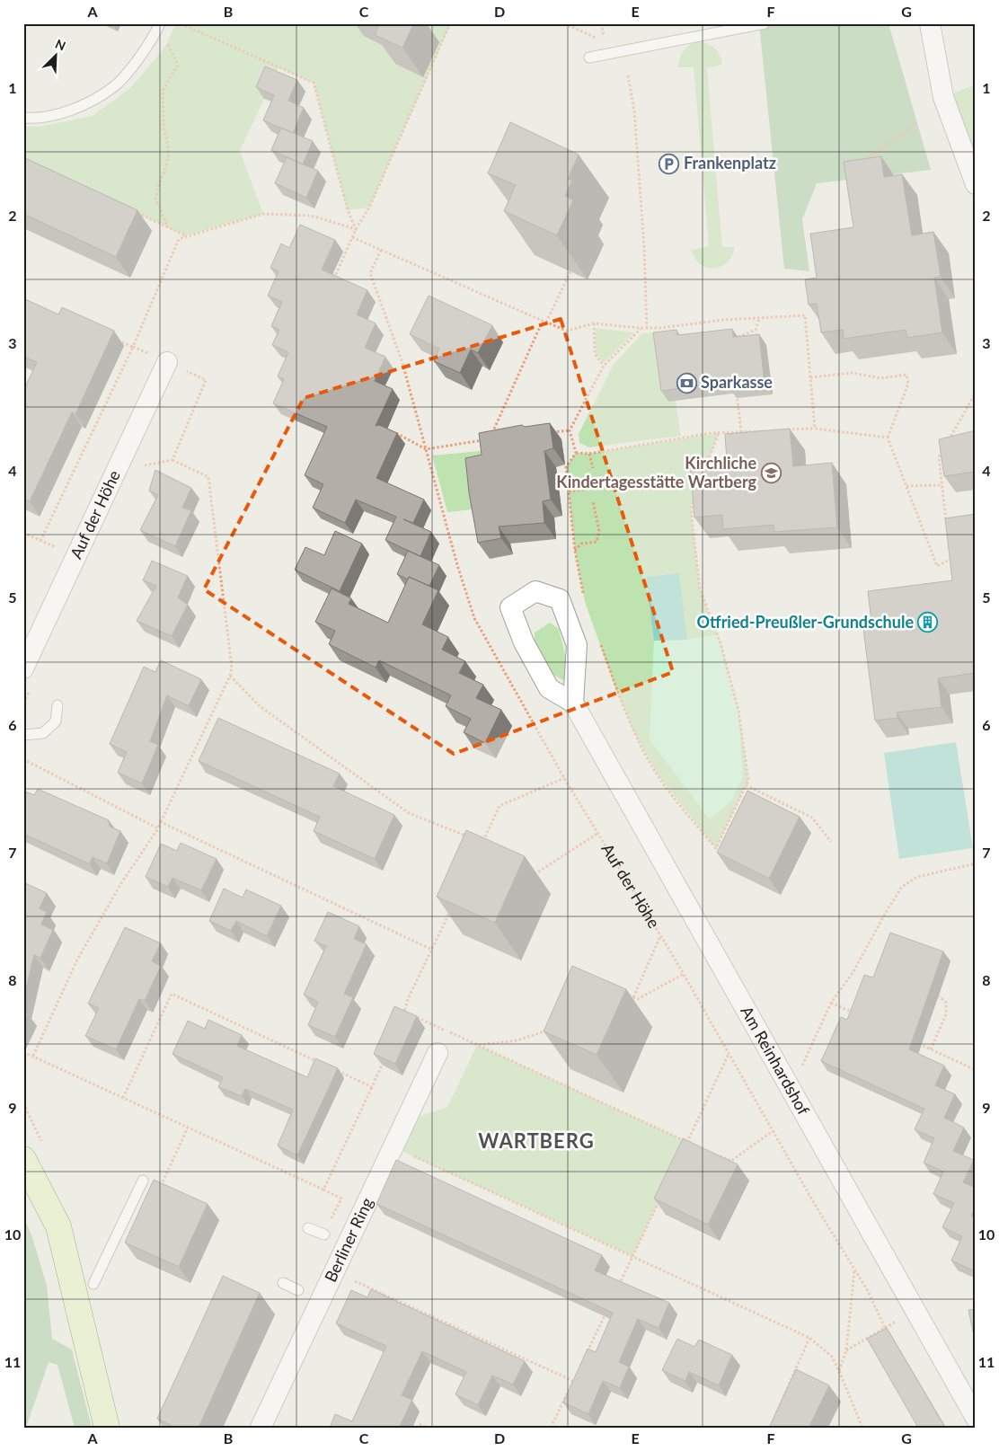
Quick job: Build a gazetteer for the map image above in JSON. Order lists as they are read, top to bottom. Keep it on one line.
{"streets":{"street":["Auf der Höhe","Am Reinhardshof","Berliner Ring"]},"districts":["WARTBERG"],"places":{"parking":["Frankenplatz"],"bank":["Sparkasse"],"school or university":["Kirchliche Kindertagesstätte Wartberg"],"building":["Otfried-Preußler-Grundschule"]},"north":"top right","grid":{"columns":["A","B","C","D","E","F","G"],"rows":["1","2","3","4","5","6","7","8","9","10","11"]}}
